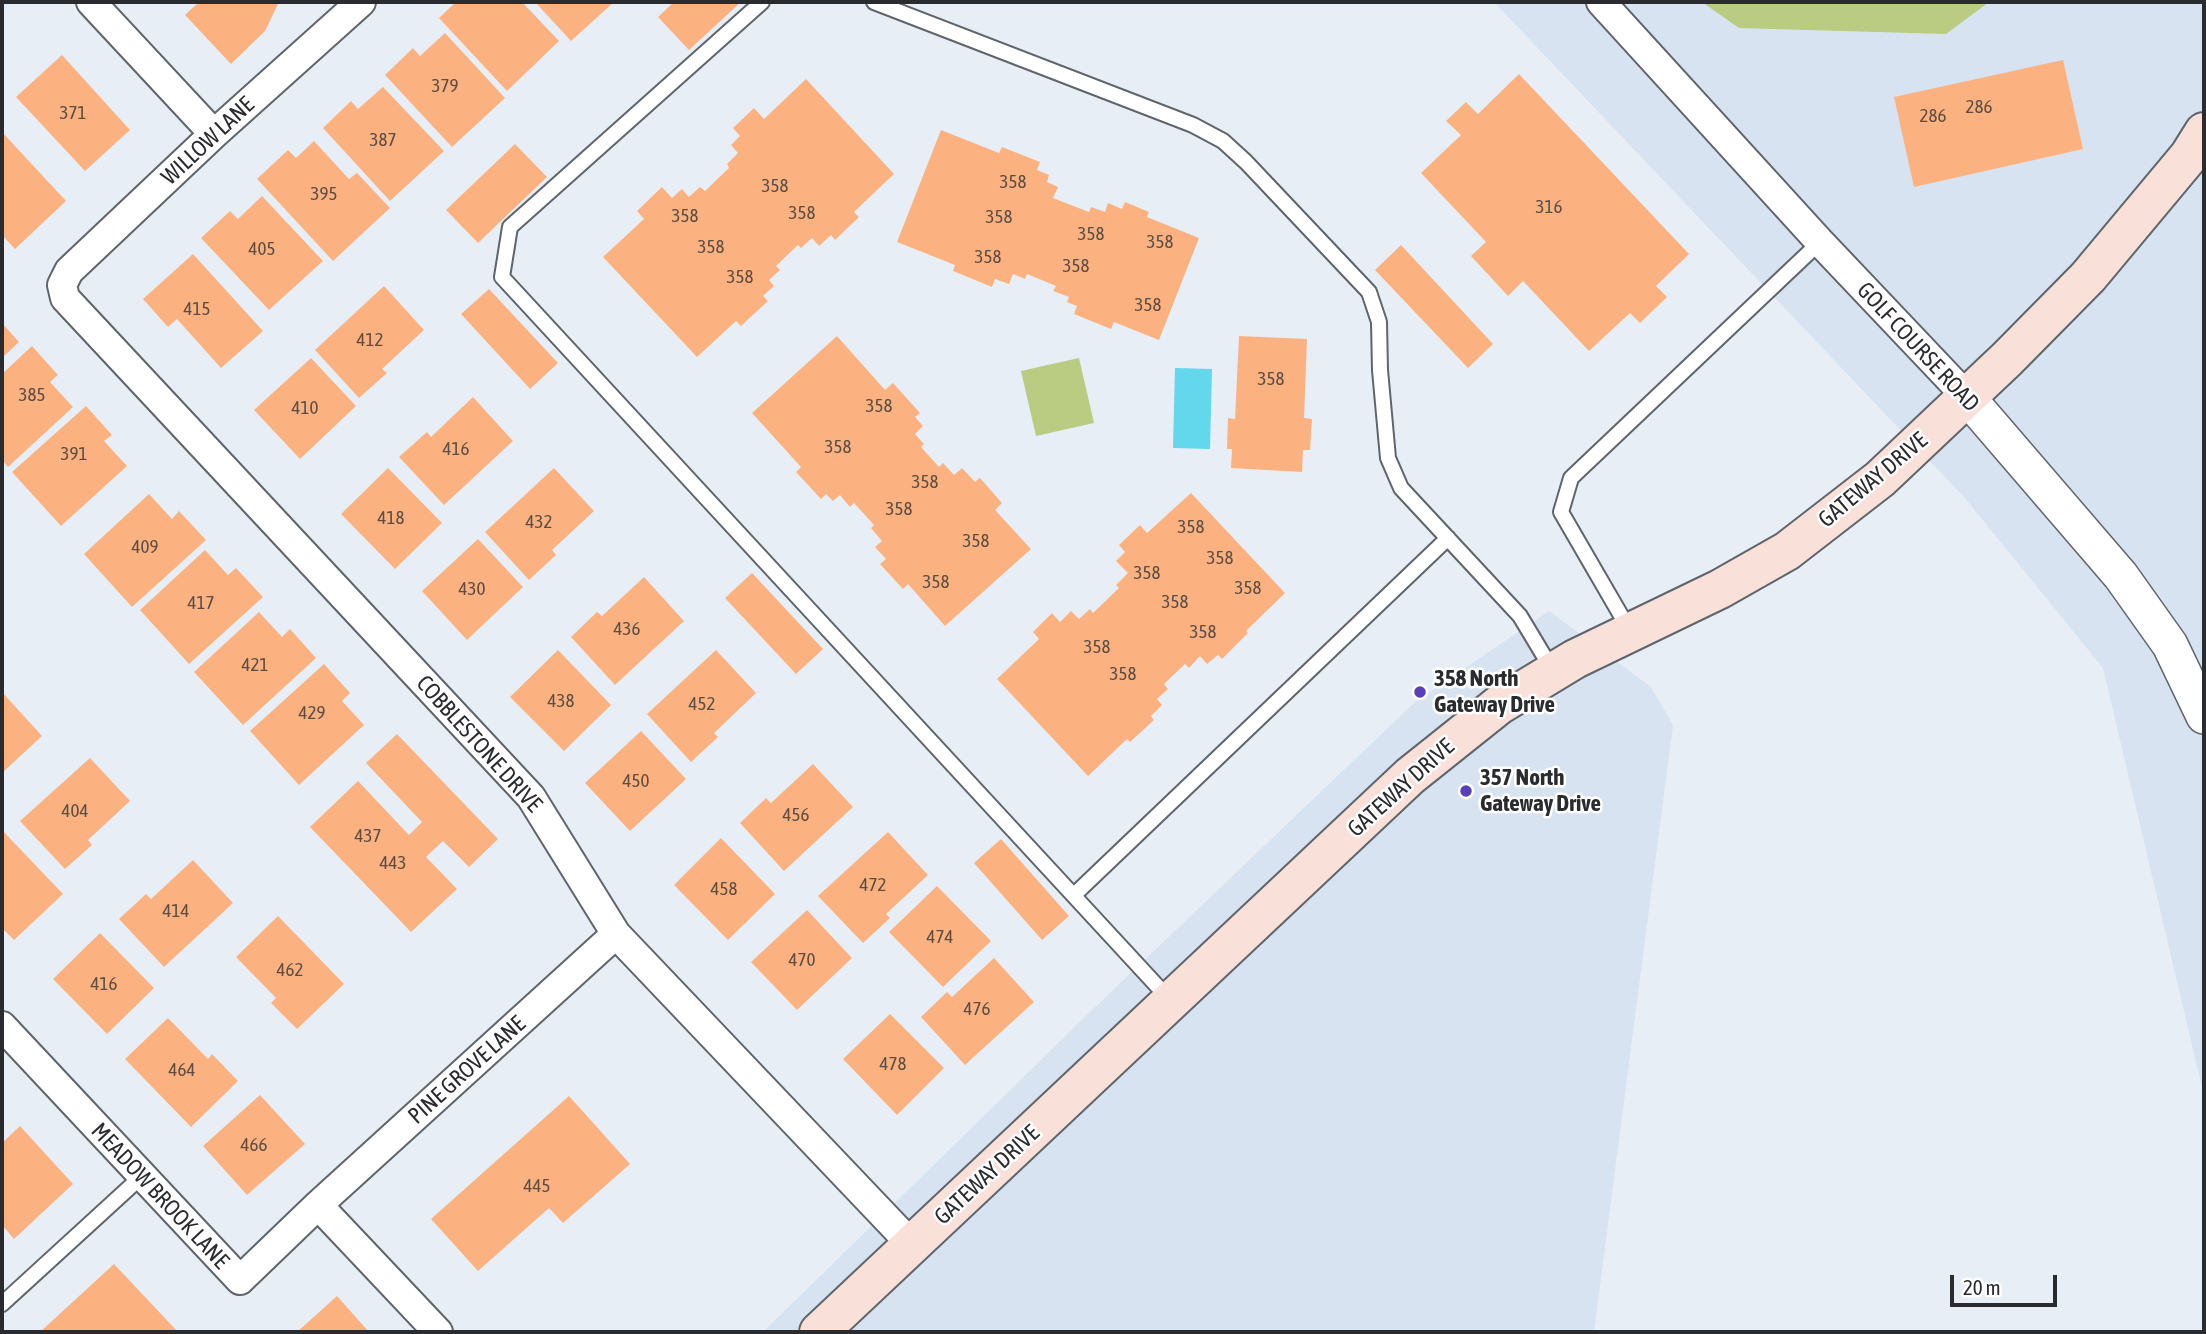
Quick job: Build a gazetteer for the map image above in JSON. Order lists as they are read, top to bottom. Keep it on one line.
{"streets":{"main road":["GATEWAY DRIVE"],"street":["WILLOW LANE","GOLF COURSE ROAD","COBBLESTONE DRIVE","PINE GROVE LANE","MEADOW BROOK LANE"]},"crossings":[["WILLOW LANE","COBBLESTONE DRIVE"],["GOLF COURSE ROAD","GATEWAY DRIVE"],["GATEWAY DRIVE","COBBLESTONE DRIVE"],["COBBLESTONE DRIVE","PINE GROVE LANE"],["PINE GROVE LANE","MEADOW BROOK LANE"]],"places":["358 North Gateway Drive","357 North Gateway Drive"],"house_numbers":["379","286","371","286","387","358","358","395","316","358","358","358","358","358","358","405","358","358","358","358","415","412","358","385","358","410","358","416","391","358","358","418","432","358","358","409","358","358","358","358","430","358","417","436","358","358","421","358","438","452","429","450","404","456","437","443","472","458","414","474","470","462","416","476","478","464","466","445"],"scale_bar":"20 m"}
